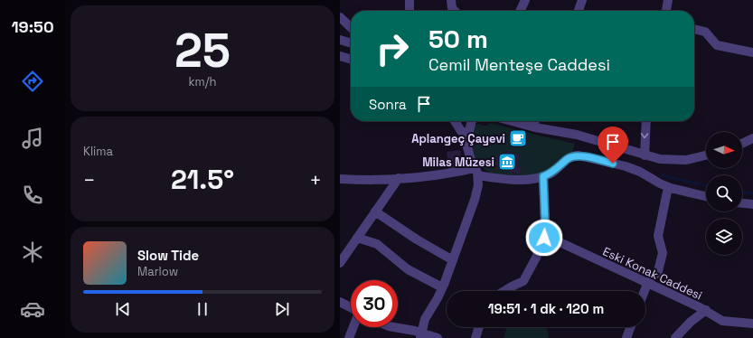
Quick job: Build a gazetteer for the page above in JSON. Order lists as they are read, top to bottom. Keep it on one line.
{"streets":{"street":["Eski Konak Caddesi"]},"places":{"cafe":["Aplangeç Çayevi"],"museum":["Milas Müzesi"]},"north":"right","page":{"tabs":"19:50","tile":[["25","km/h"],"Klima"],"turn":["50 m","Cemil Menteşe Caddesi"],"then":"Sonra","heat":["−","21.5°","+"],"song":["Slow Tide","Marlow"],"limit":"30","trip":"19:51 · 1 dk · 120 m"}}
